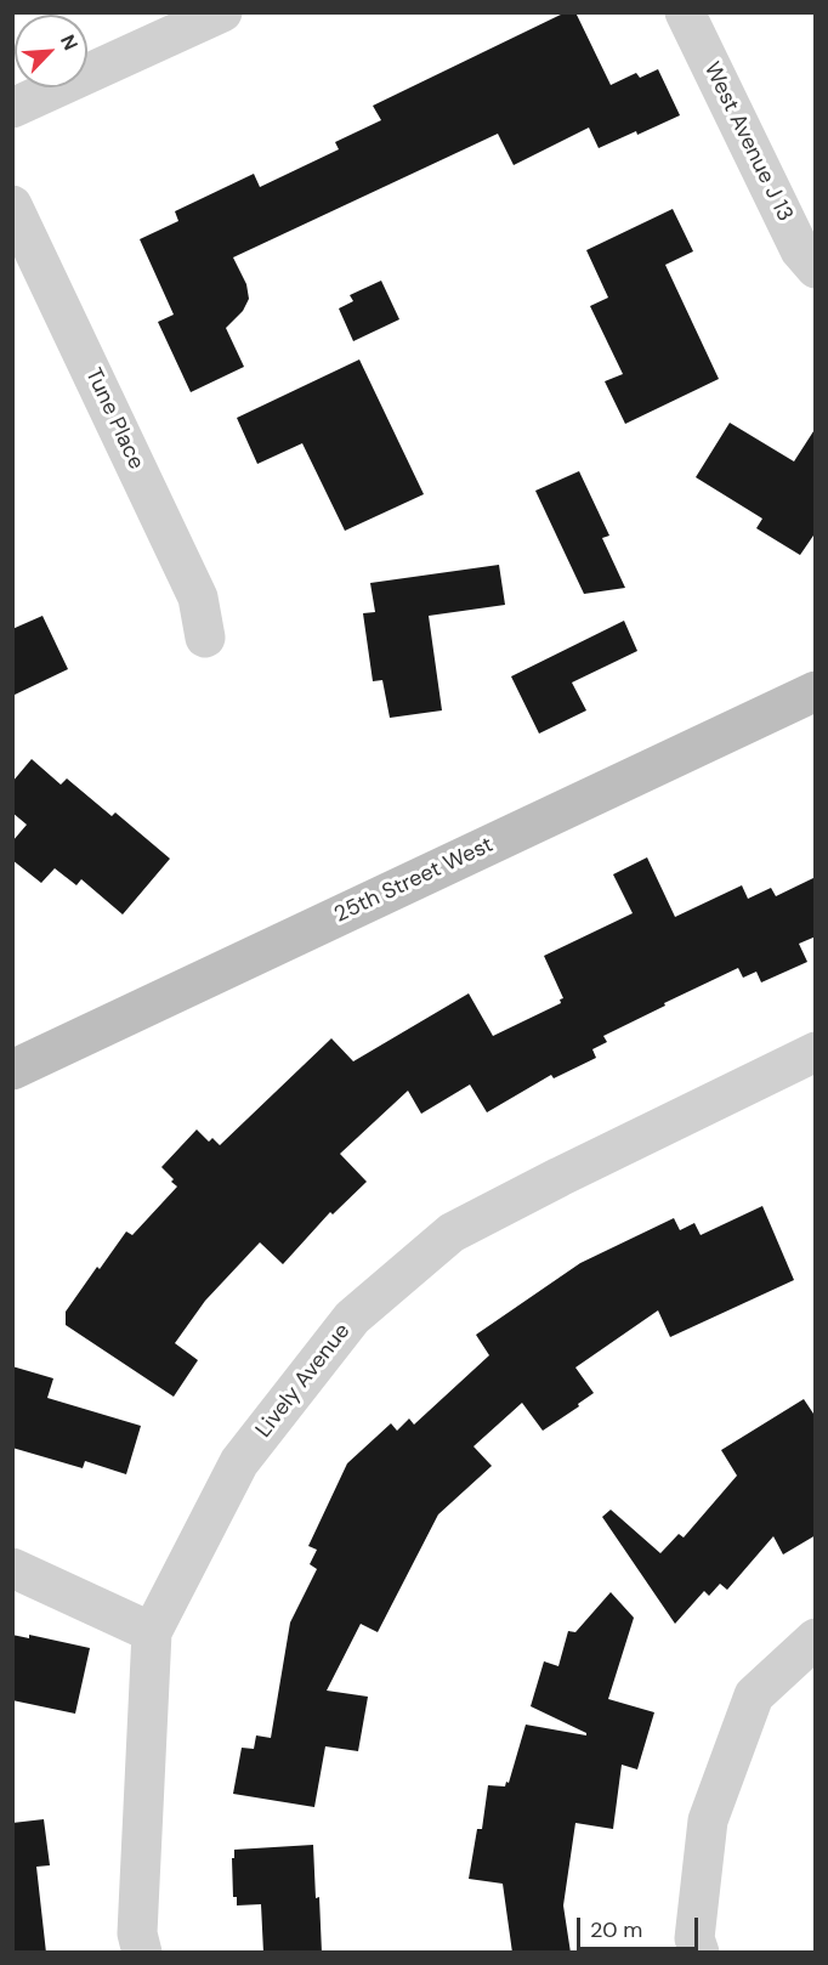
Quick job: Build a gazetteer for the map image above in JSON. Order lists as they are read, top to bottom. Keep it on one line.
{"streets":{"street":["West Avenue J 13","Tune Place","25th Street West","Lively Avenue"]},"scale_bar":"20 m","north":"top right"}
